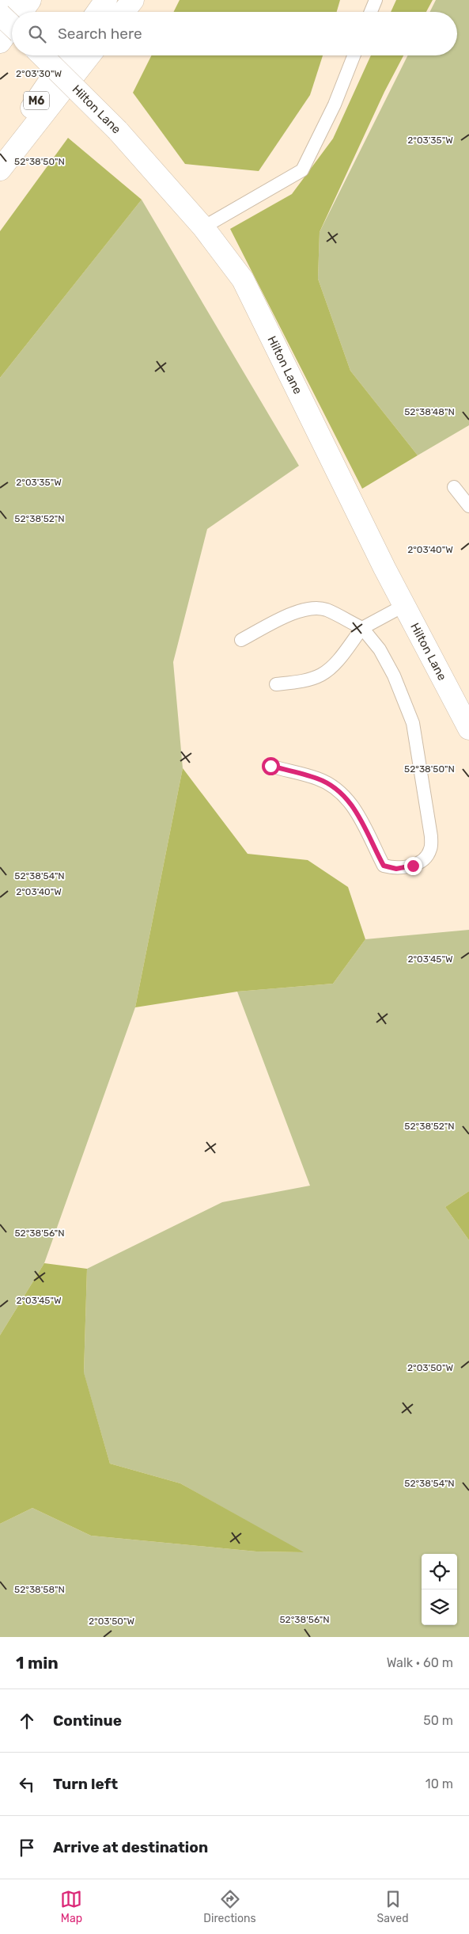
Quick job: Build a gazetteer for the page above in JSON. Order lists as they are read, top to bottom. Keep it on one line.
{"streets":{"main road":["M6","Hilton Lane"]},"page":{"search":"Search here","heading":["1 min","Walk · 60 m"],"list":[["Continue","50 m"],["Turn left","10 m"],"Arrive at destination"],"nav":["Map","Directions","Saved"]},"coordinates":["2°03'30\"W","2°03'35\"W","52°38'50\"N","52°38'48\"N","52°38'52\"N","2°03'40\"W","52°38'54\"N","2°03'45\"W","52°38'56\"N","2°03'50\"W","52°38'58\"N"]}
